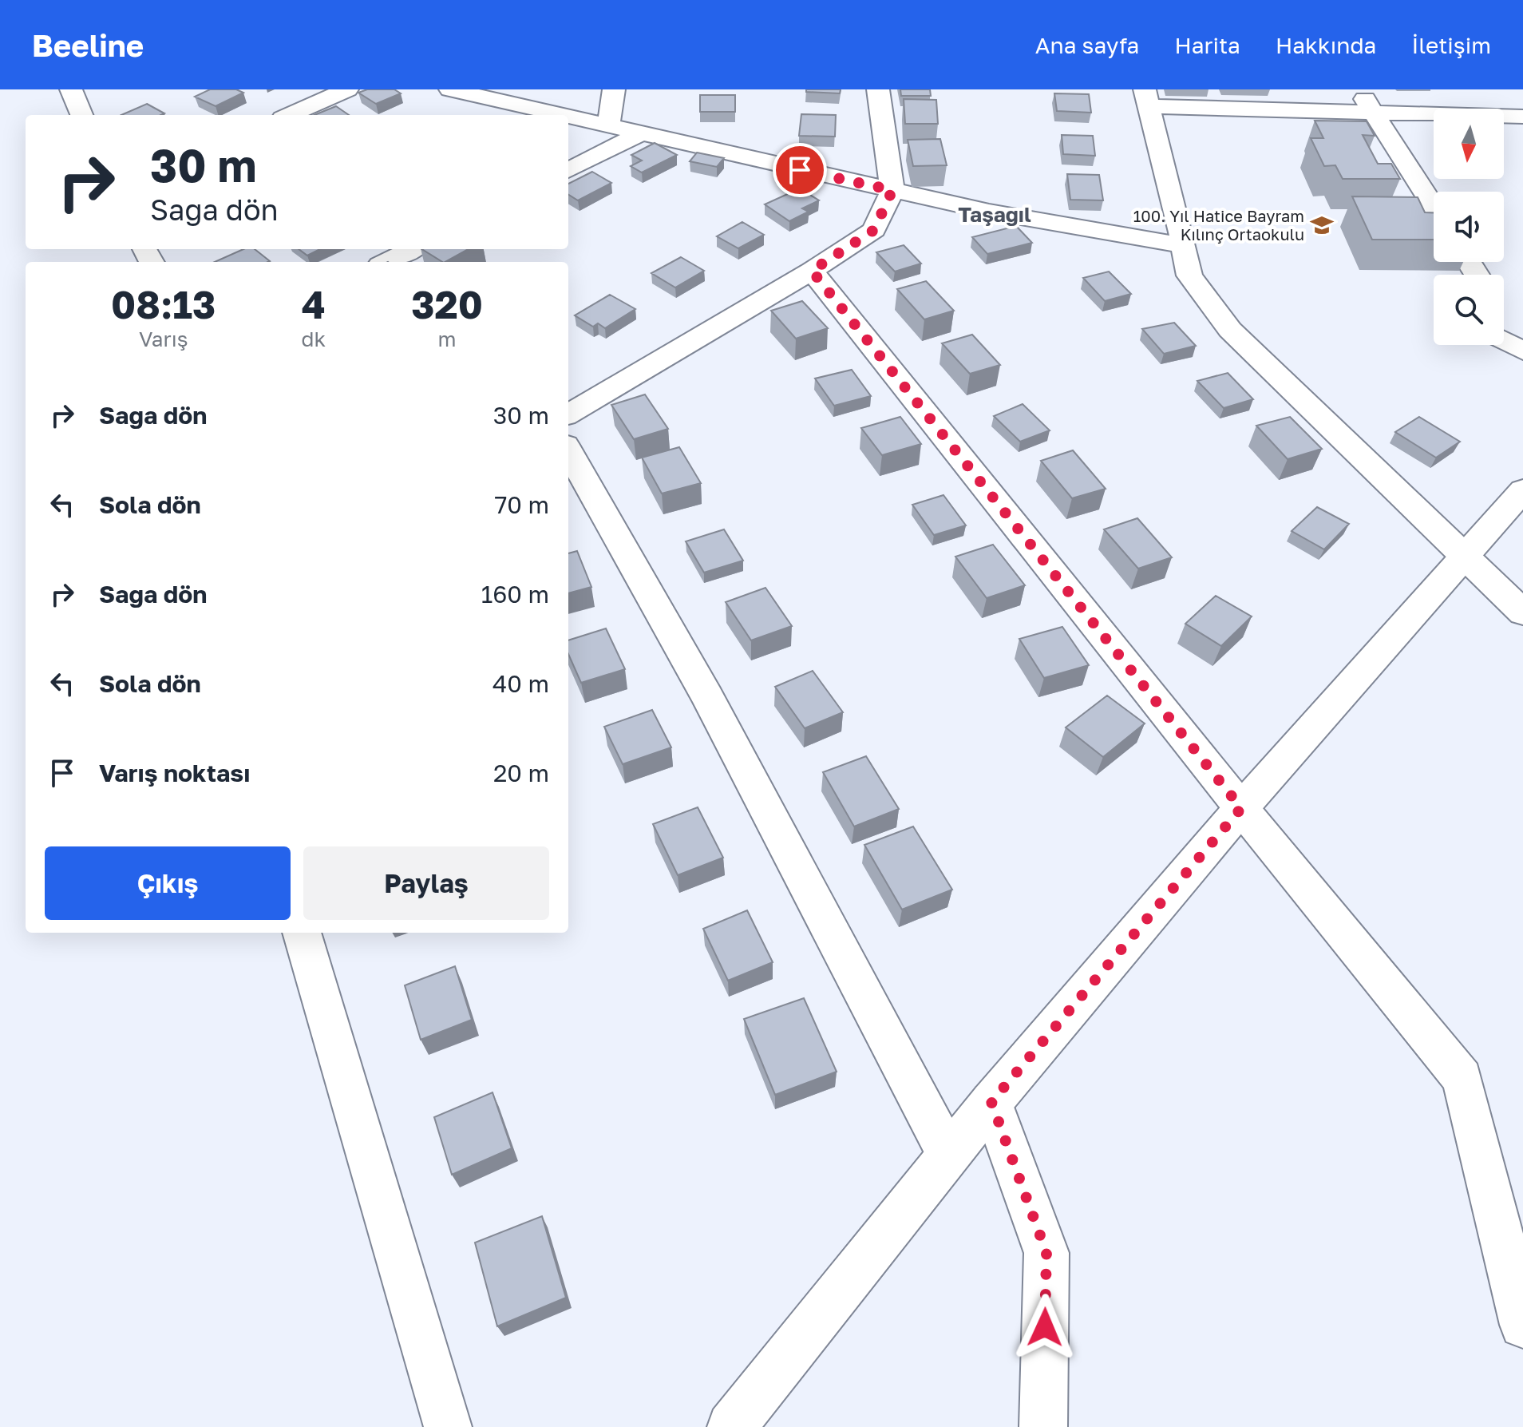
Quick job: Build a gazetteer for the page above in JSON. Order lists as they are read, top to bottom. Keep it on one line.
{"districts":["Taşağıl"],"places":{"school or university":["100. Yıl Hatice Bayram Kılınç Ortaokulu"]},"north":"bottom","page":{"header":"Beeline","nav":["Ana sayfa","Harita","Hakkında","İletişim"],"turn":["30 m","Sağa dön"],"eta":["08:13","Varış","4","dk","320","m"],"list":[{"name":"Sağa dön","value":"30 m"},{"name":"Sola dön","value":"70 m"},{"name":"Sağa dön","value":"160 m"},{"name":"Sola dön","value":"40 m"},{"name":"Varış noktası","value":"20 m"}],"buttons":["Çıkış","Paylaş"]}}
